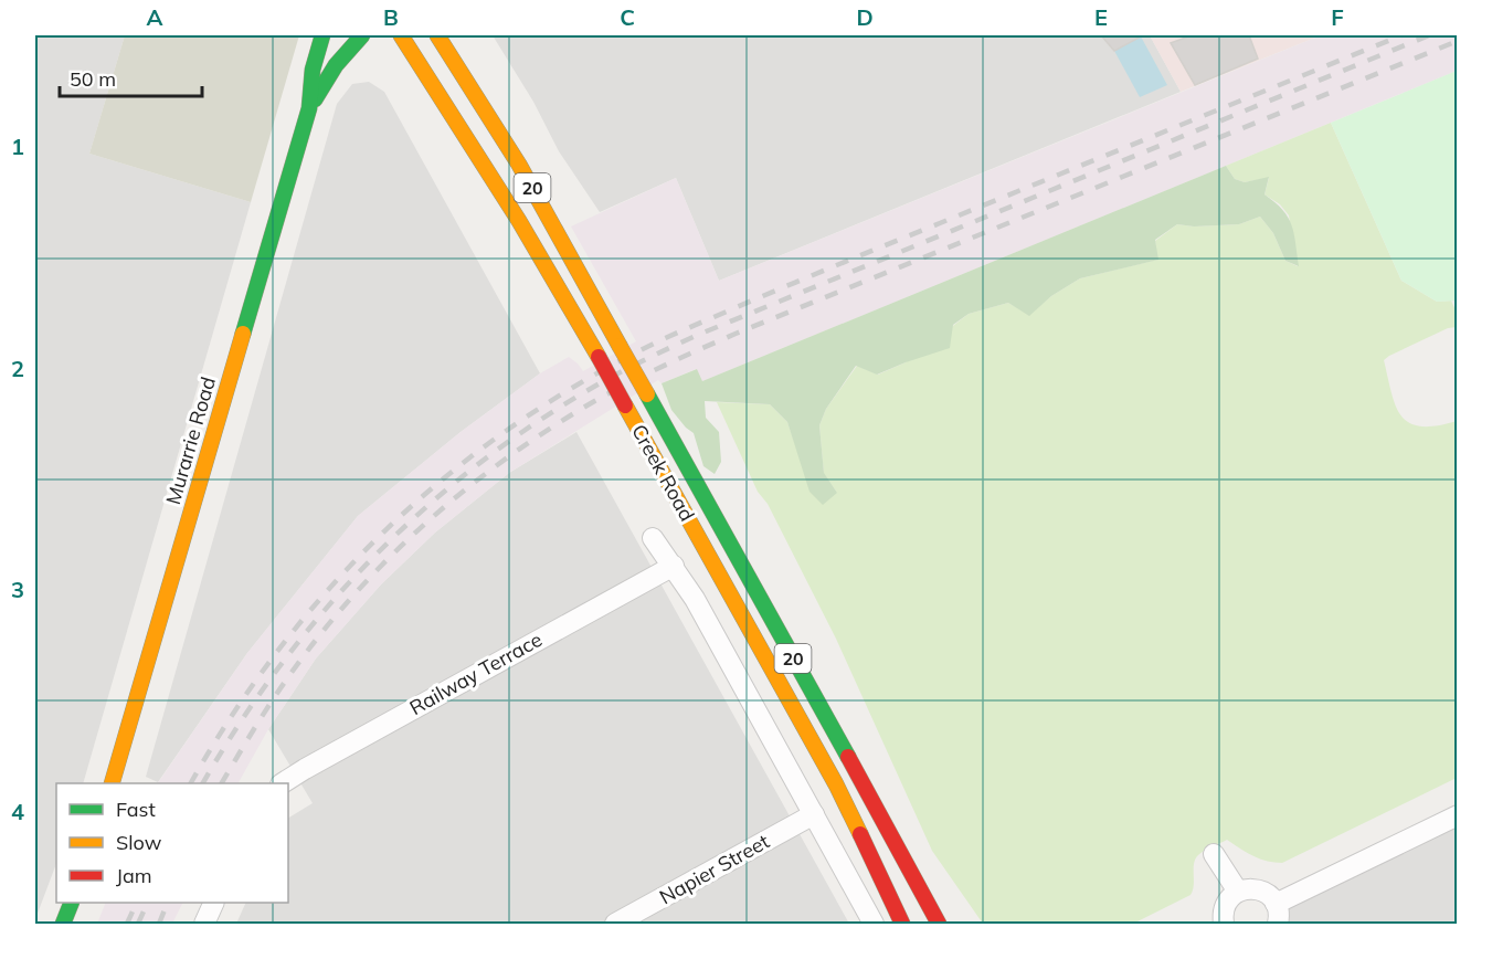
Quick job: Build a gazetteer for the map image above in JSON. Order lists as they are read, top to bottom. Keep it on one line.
{"streets":{"main road":["20","Murarrie Road","Creek Road"],"street":["Railway Terrace","Napier Street"]},"crossings":[["Creek Road","Railway Terrace"],["Creek Road","Napier Street"]],"legend":["Fast","Slow","Jam"],"scale_bar":"50 m","grid":{"columns":["A","B","C","D","E","F"],"rows":["1","2","3","4"]}}
